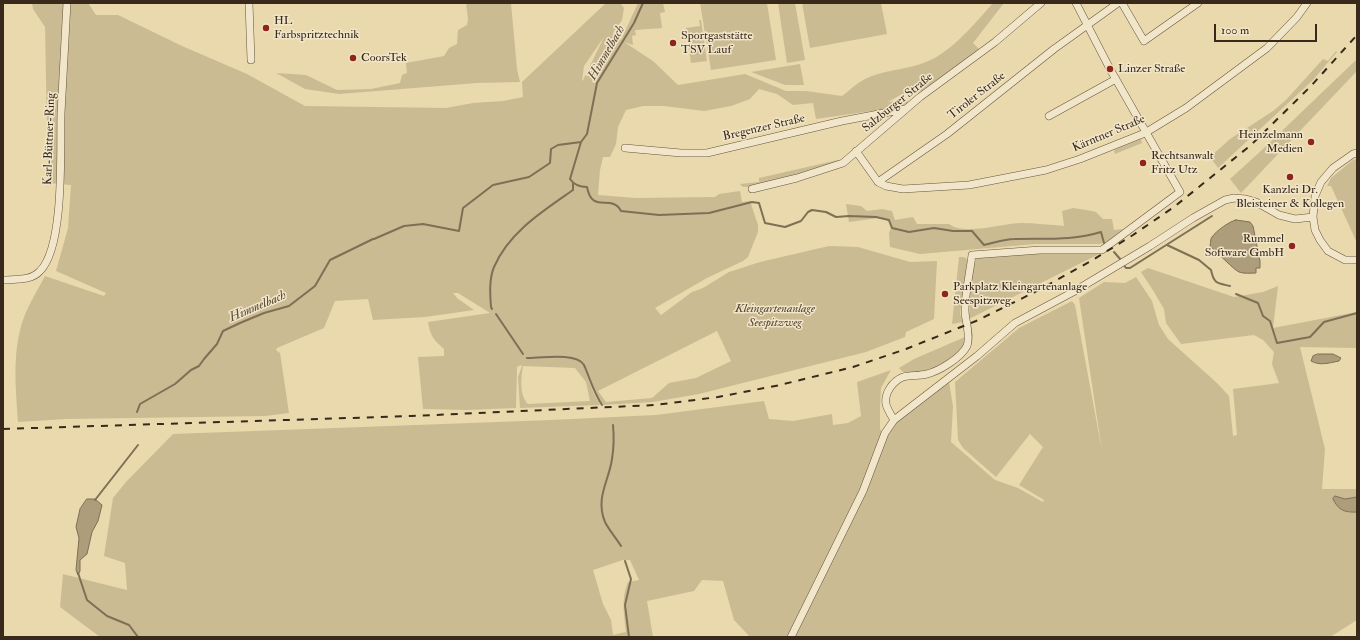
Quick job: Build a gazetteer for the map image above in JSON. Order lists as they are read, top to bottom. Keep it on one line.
{"streets":{"street":["Tiroler Straße","Salzburger Straße","Bregenzer Straße","Kärntner Straße","Karl-Büttner-Ring"]},"crossings":[["Tiroler Straße","Kärntner Straße"],["Salzburger Straße","Bregenzer Straße"]],"water":["Himmelbach"],"parks":["Kleingartenanlage Seespitzweg"],"places":["HL Farbspritztechnik","Sportgaststätte TSV Lauf","CoorsTek","Linzer Straße","Heinzelmann Medien","Rechtsanwalt Fritz Utz","Kanzlei Dr. Bleisteiner & Kollegen","Rummel Software GmbH","Parkplatz Kleingartenanlage Seespitzweg"],"scale_bar":"100 m"}
